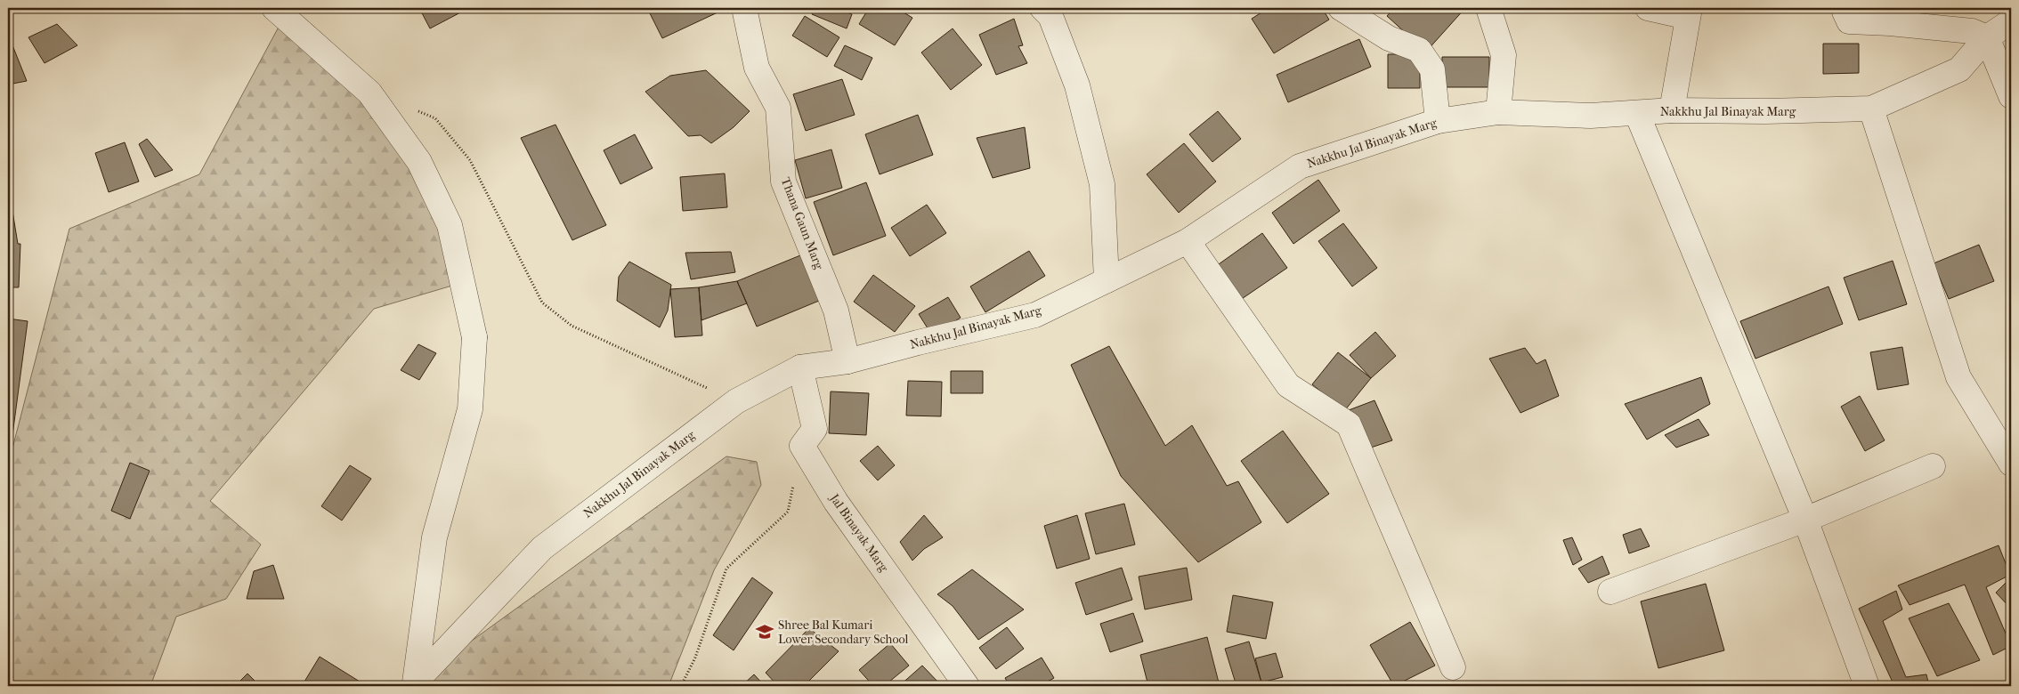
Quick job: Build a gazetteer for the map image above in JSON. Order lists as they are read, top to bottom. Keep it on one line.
{"streets":{"street":["Nakkhu Jal Binayak Marg","Thana Gaun Marg","Jal Binayak Marg"]},"crossings":[["Nakkhu Jal Binayak Marg","Thana Gaun Marg"]],"places":{"school or university":["Shree Bal Kumari Lower Secondary School"]}}
